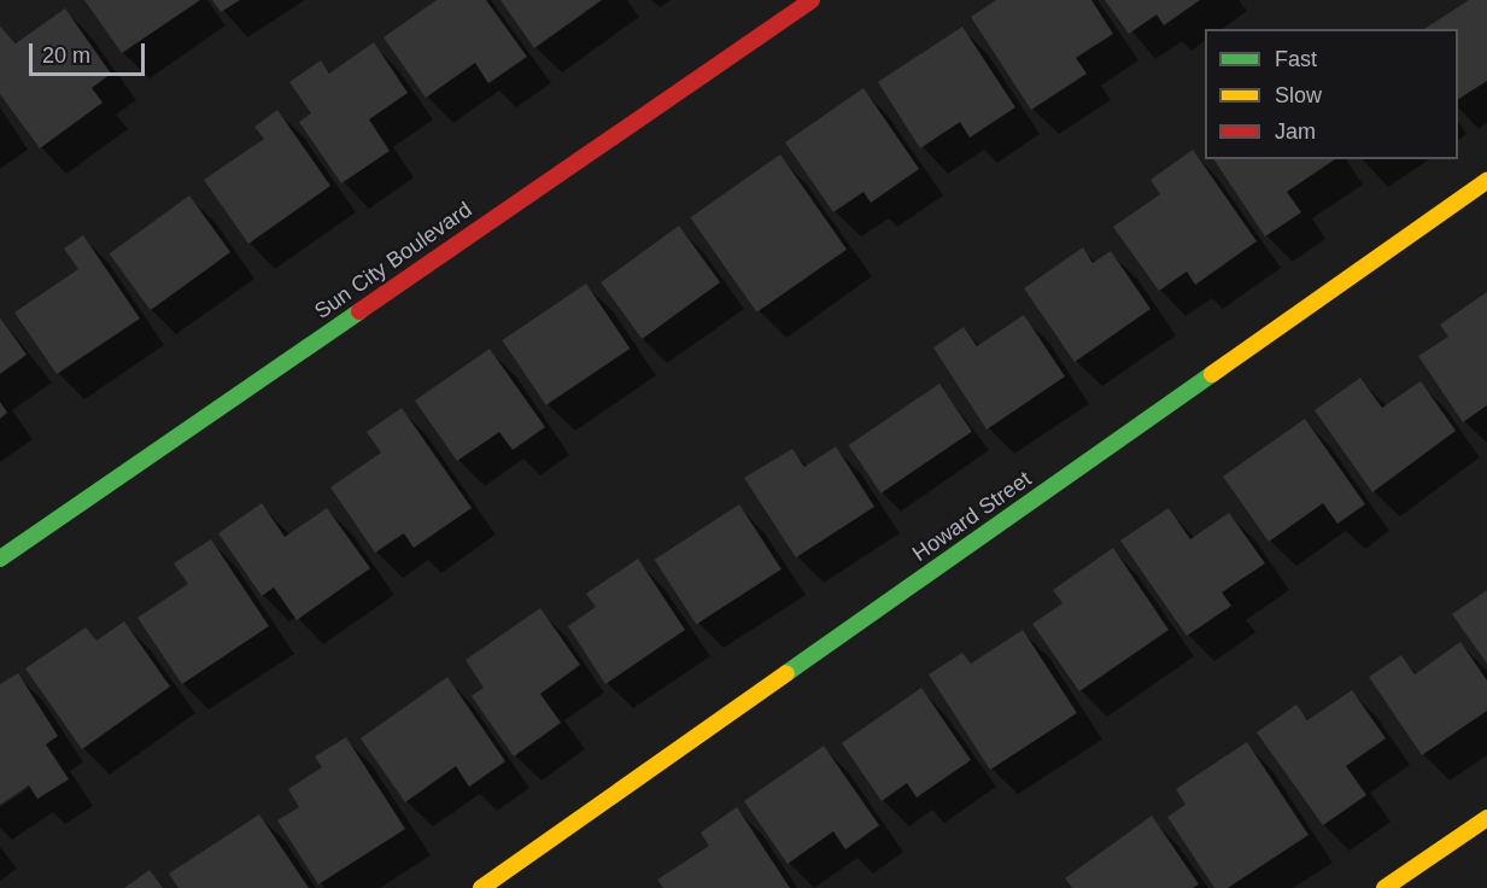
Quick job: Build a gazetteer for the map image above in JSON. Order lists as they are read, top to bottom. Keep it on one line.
{"streets":{"street":["Sun City Boulevard","Howard Street"]},"legend":["Fast","Slow","Jam"],"scale_bar":"20 m"}
